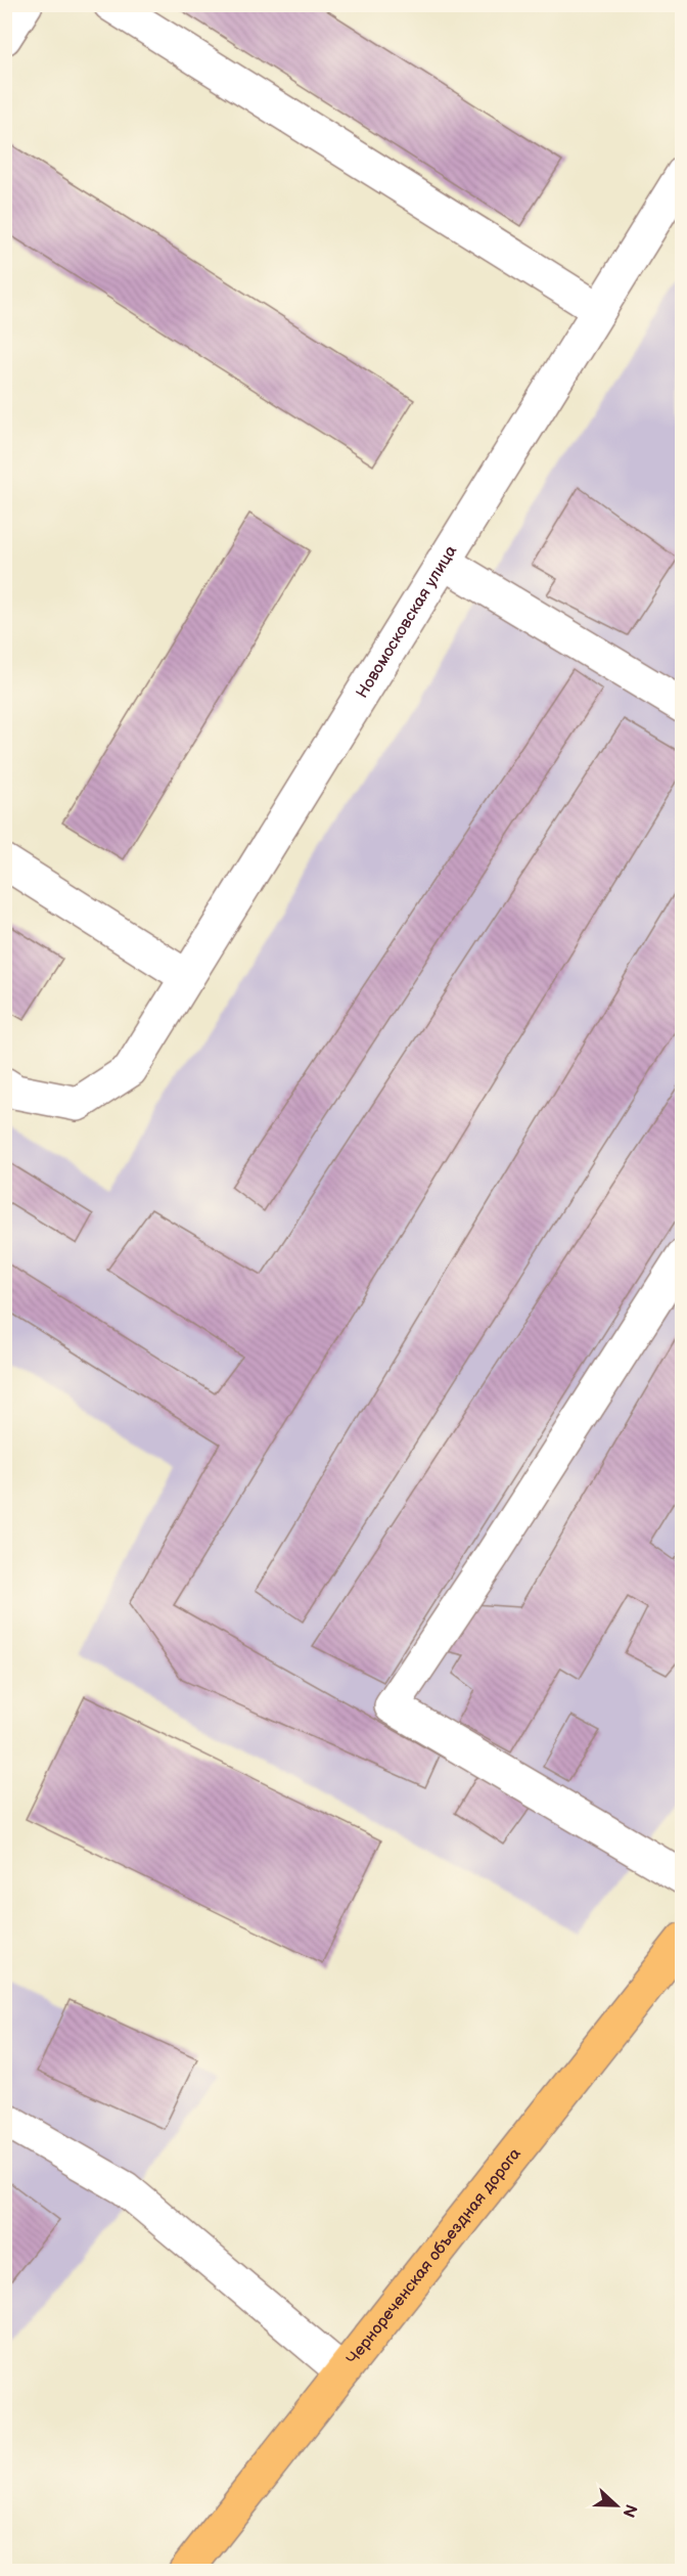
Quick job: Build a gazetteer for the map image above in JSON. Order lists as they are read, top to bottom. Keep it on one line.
{"streets":{"main road":["Чернореченская объездная дорога"],"street":["Новомосковская улица"]},"north":"right"}
